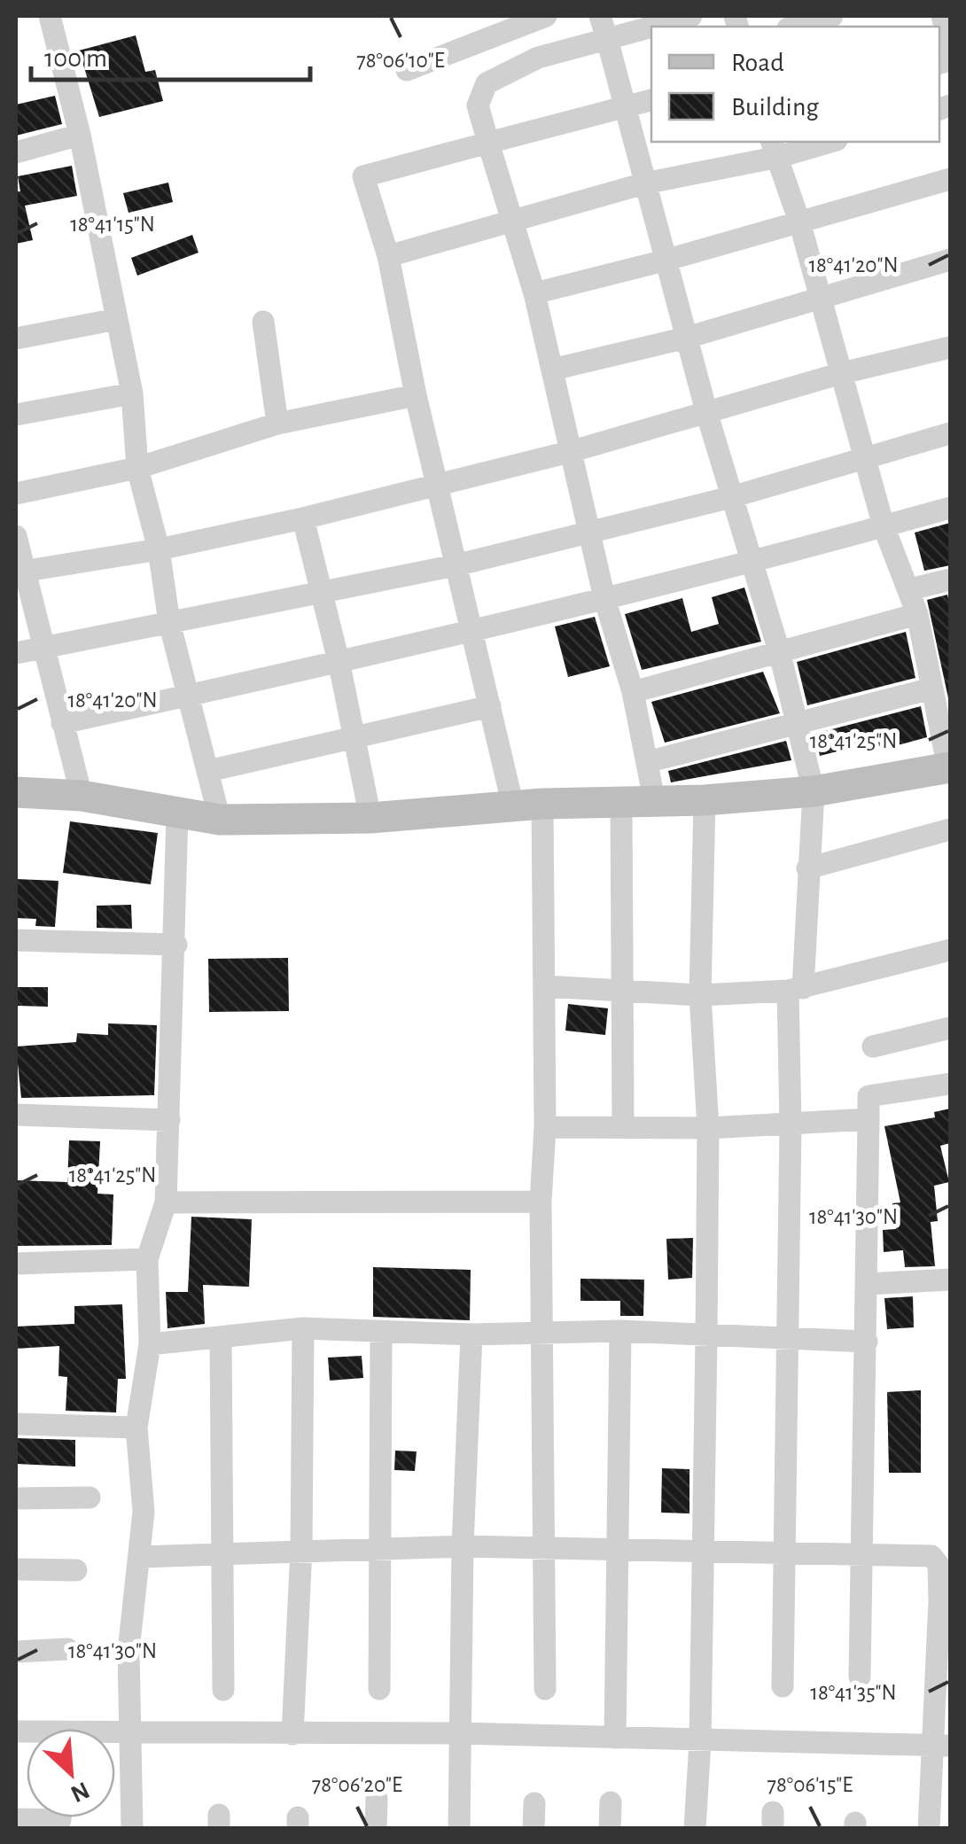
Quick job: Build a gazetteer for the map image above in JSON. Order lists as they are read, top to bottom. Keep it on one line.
{"legend":["Road","Building"],"scale_bar":"100 m","north":"bottom right","coordinates":["78°06'10\"E","18°41'15\"N","18°41'20\"N","18°41'25\"N","18°41'30\"N","18°41'35\"N","78°06'20\"E","78°06'15\"E"]}
